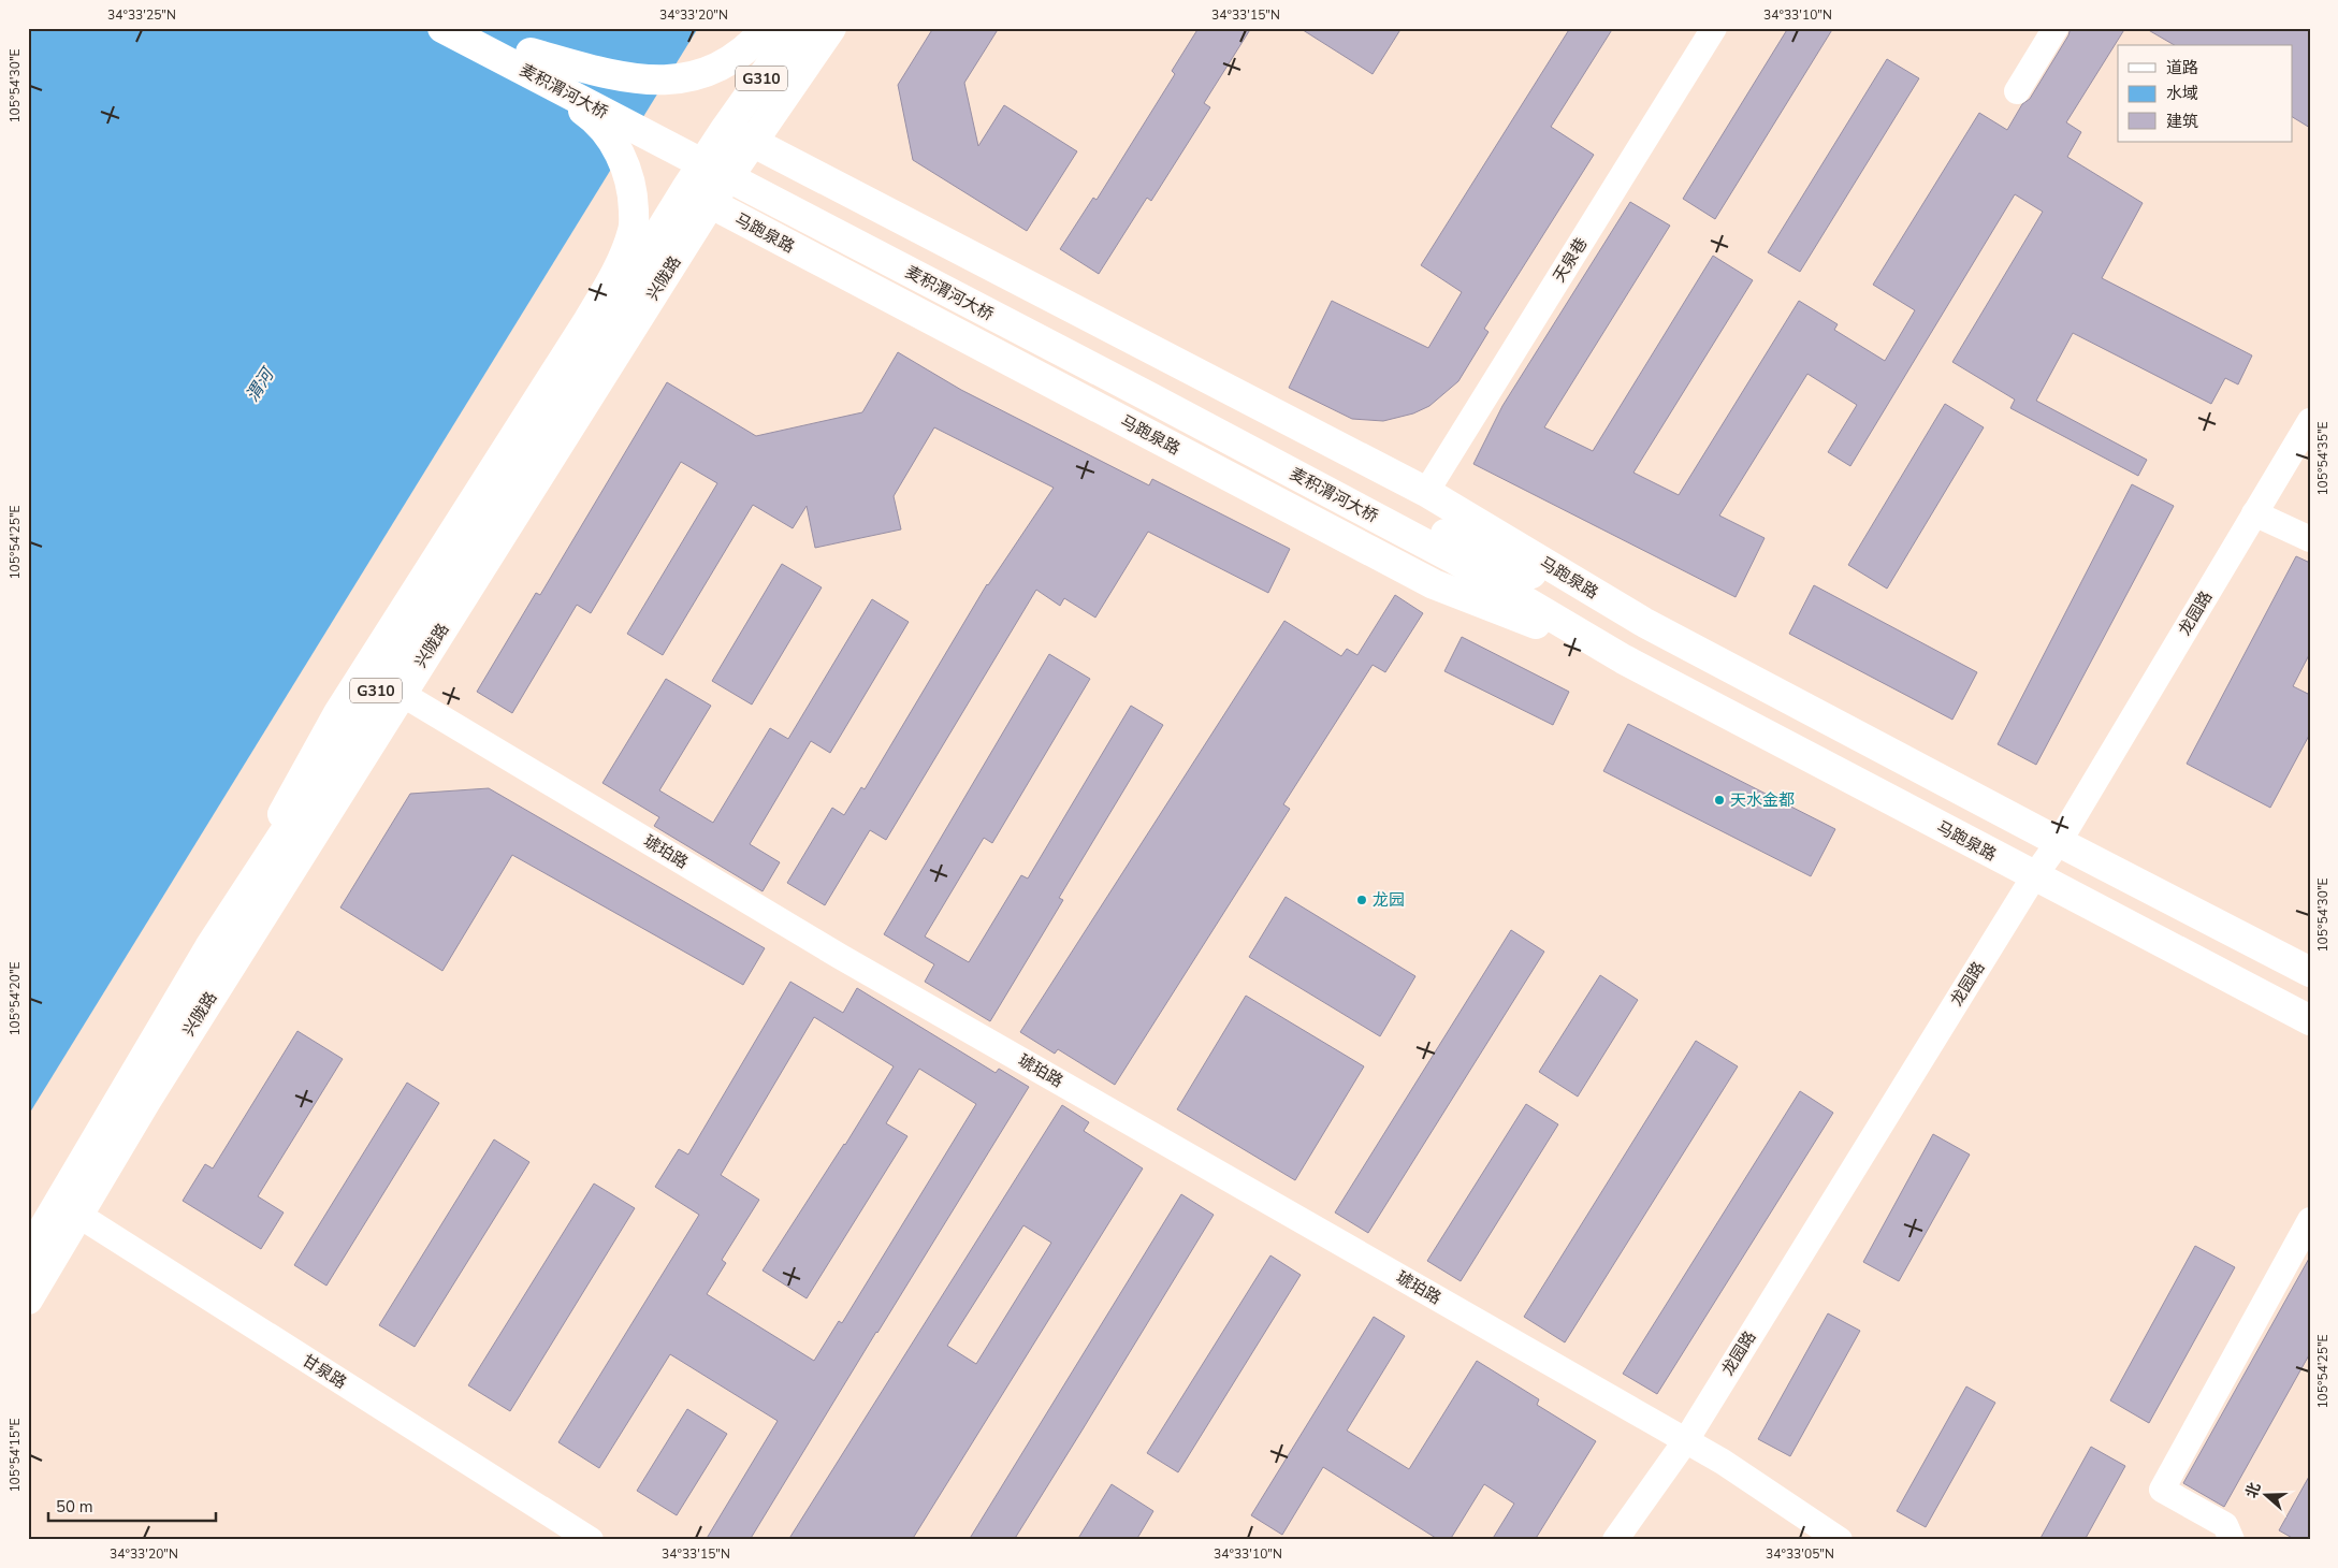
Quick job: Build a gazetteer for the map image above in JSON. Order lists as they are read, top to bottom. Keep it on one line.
{"streets":{"main road":["G310","麦积渭河大桥","马跑泉路","兴陇路"],"street":["天泉巷","龙园路","琥珀路","甘泉路"]},"crossings":[["麦积渭河大桥","马跑泉路"],["马跑泉路","天泉巷"],["马跑泉路","兴陇路"],["马跑泉路","龙园路"],["兴陇路","琥珀路"],["兴陇路","甘泉路"],["龙园路","琥珀路"]],"water":["渭河"],"places":["天水金都","龙园"],"legend":["道路","水域","建筑"],"scale_bar":"50 m","north":"left","coordinates":["34°33'25\"N","34°33'20\"N","34°33'15\"N","34°33'10\"N","105°54'30\"E","105°54'35\"E","105°54'25\"E","105°54'20\"E","105°54'15\"E","34°33'05\"N"]}
